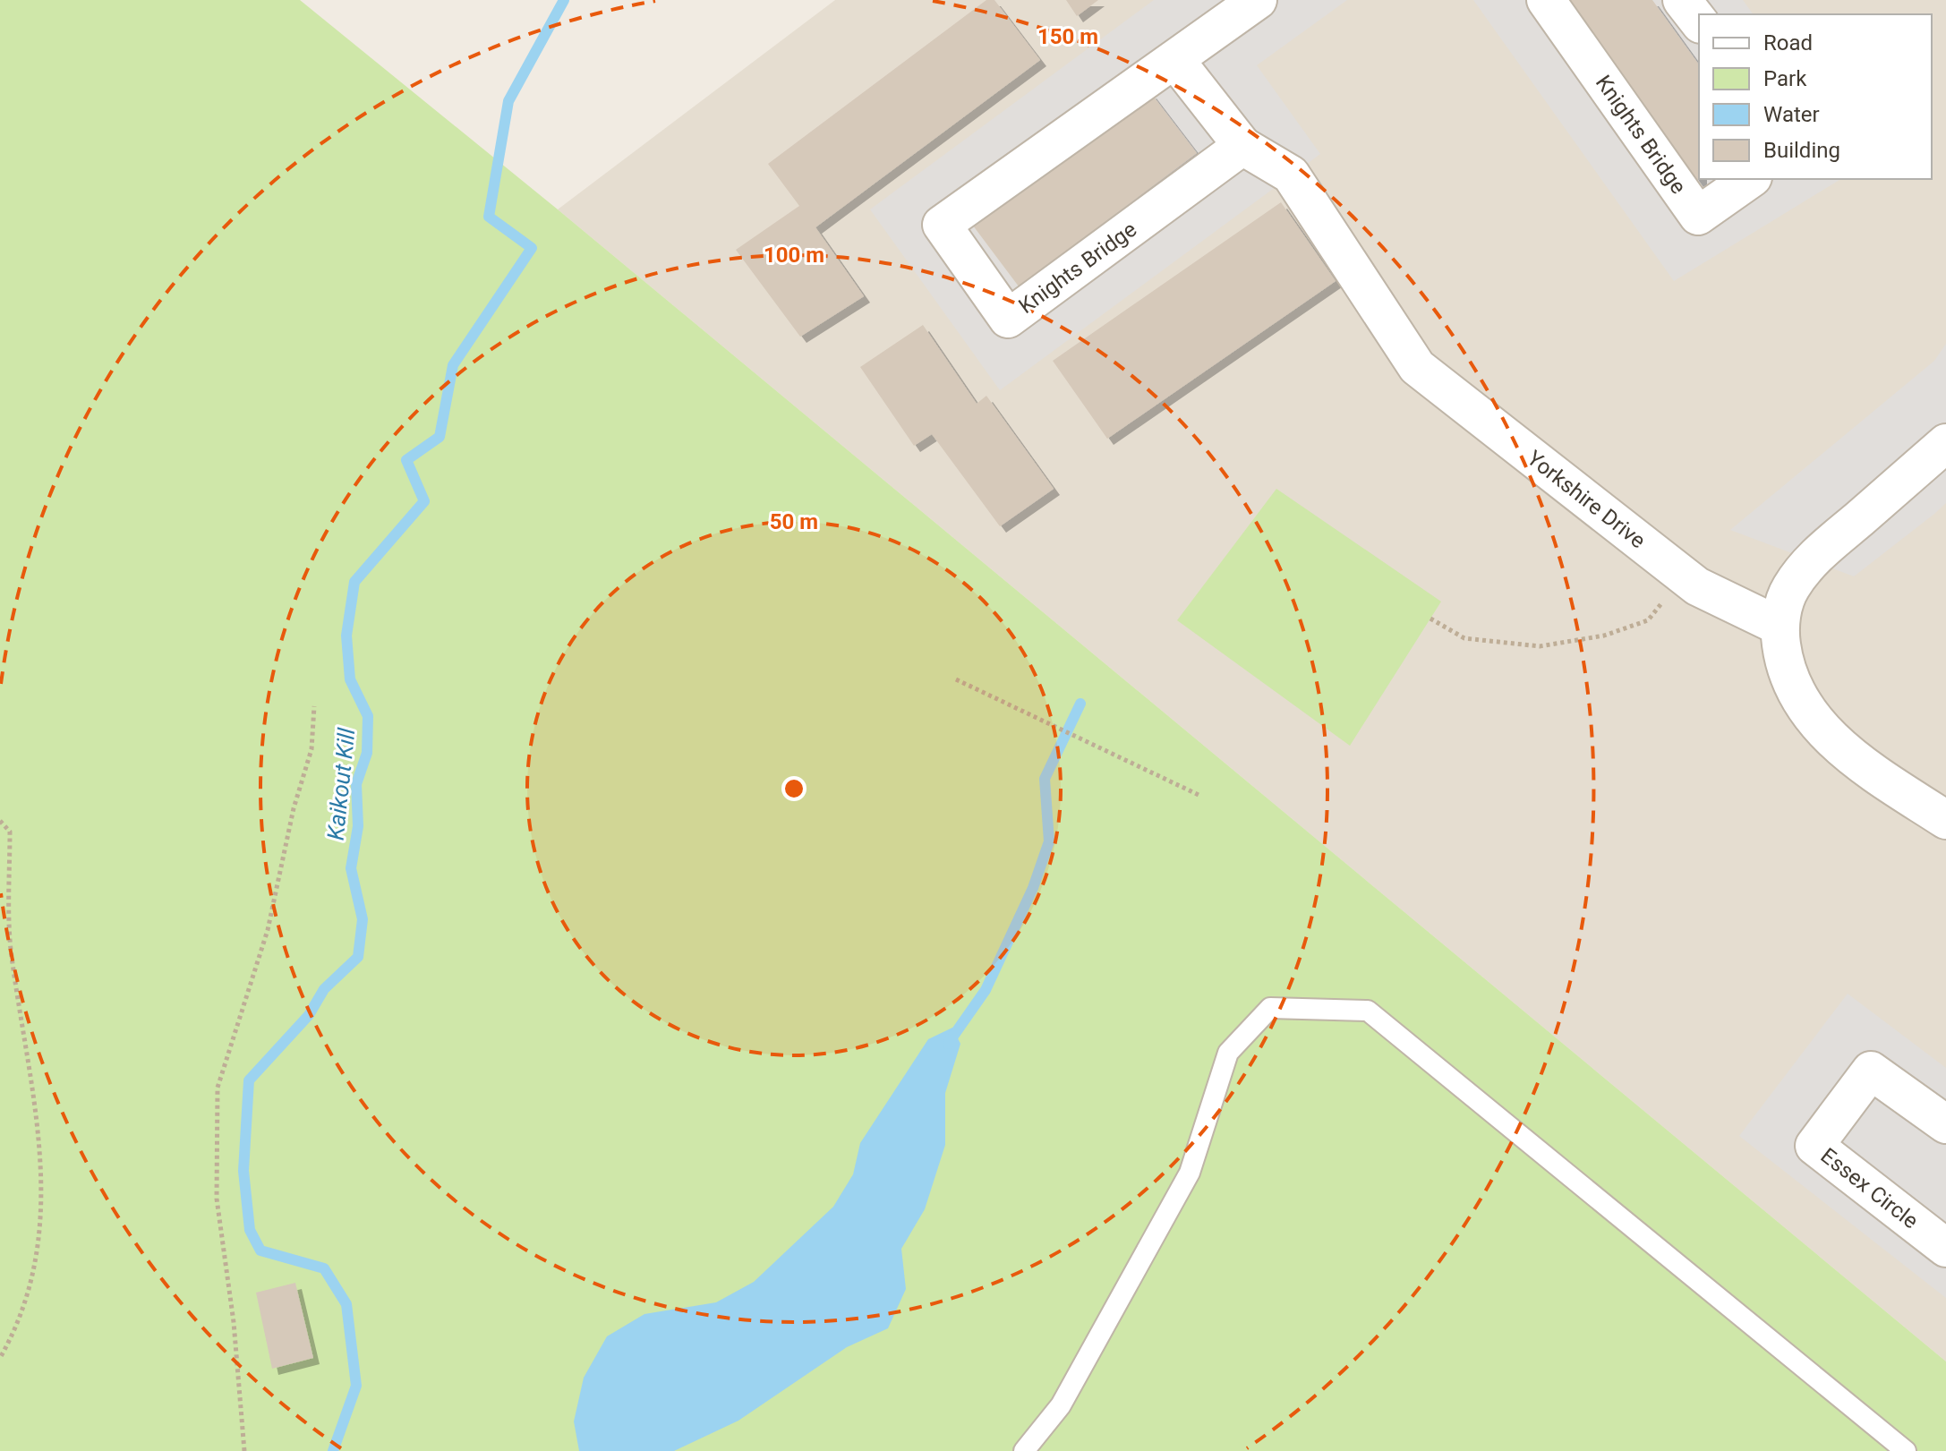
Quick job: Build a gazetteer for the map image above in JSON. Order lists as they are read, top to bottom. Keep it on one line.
{"streets":{"street":["Knights Bridge","Yorkshire Drive","Essex Circle"]},"crossings":[["Knights Bridge","Yorkshire Drive"]],"water":["Kaikout Kill"],"legend":["Road","Park","Water","Building"],"rings":["150 m","100 m","50 m"]}
